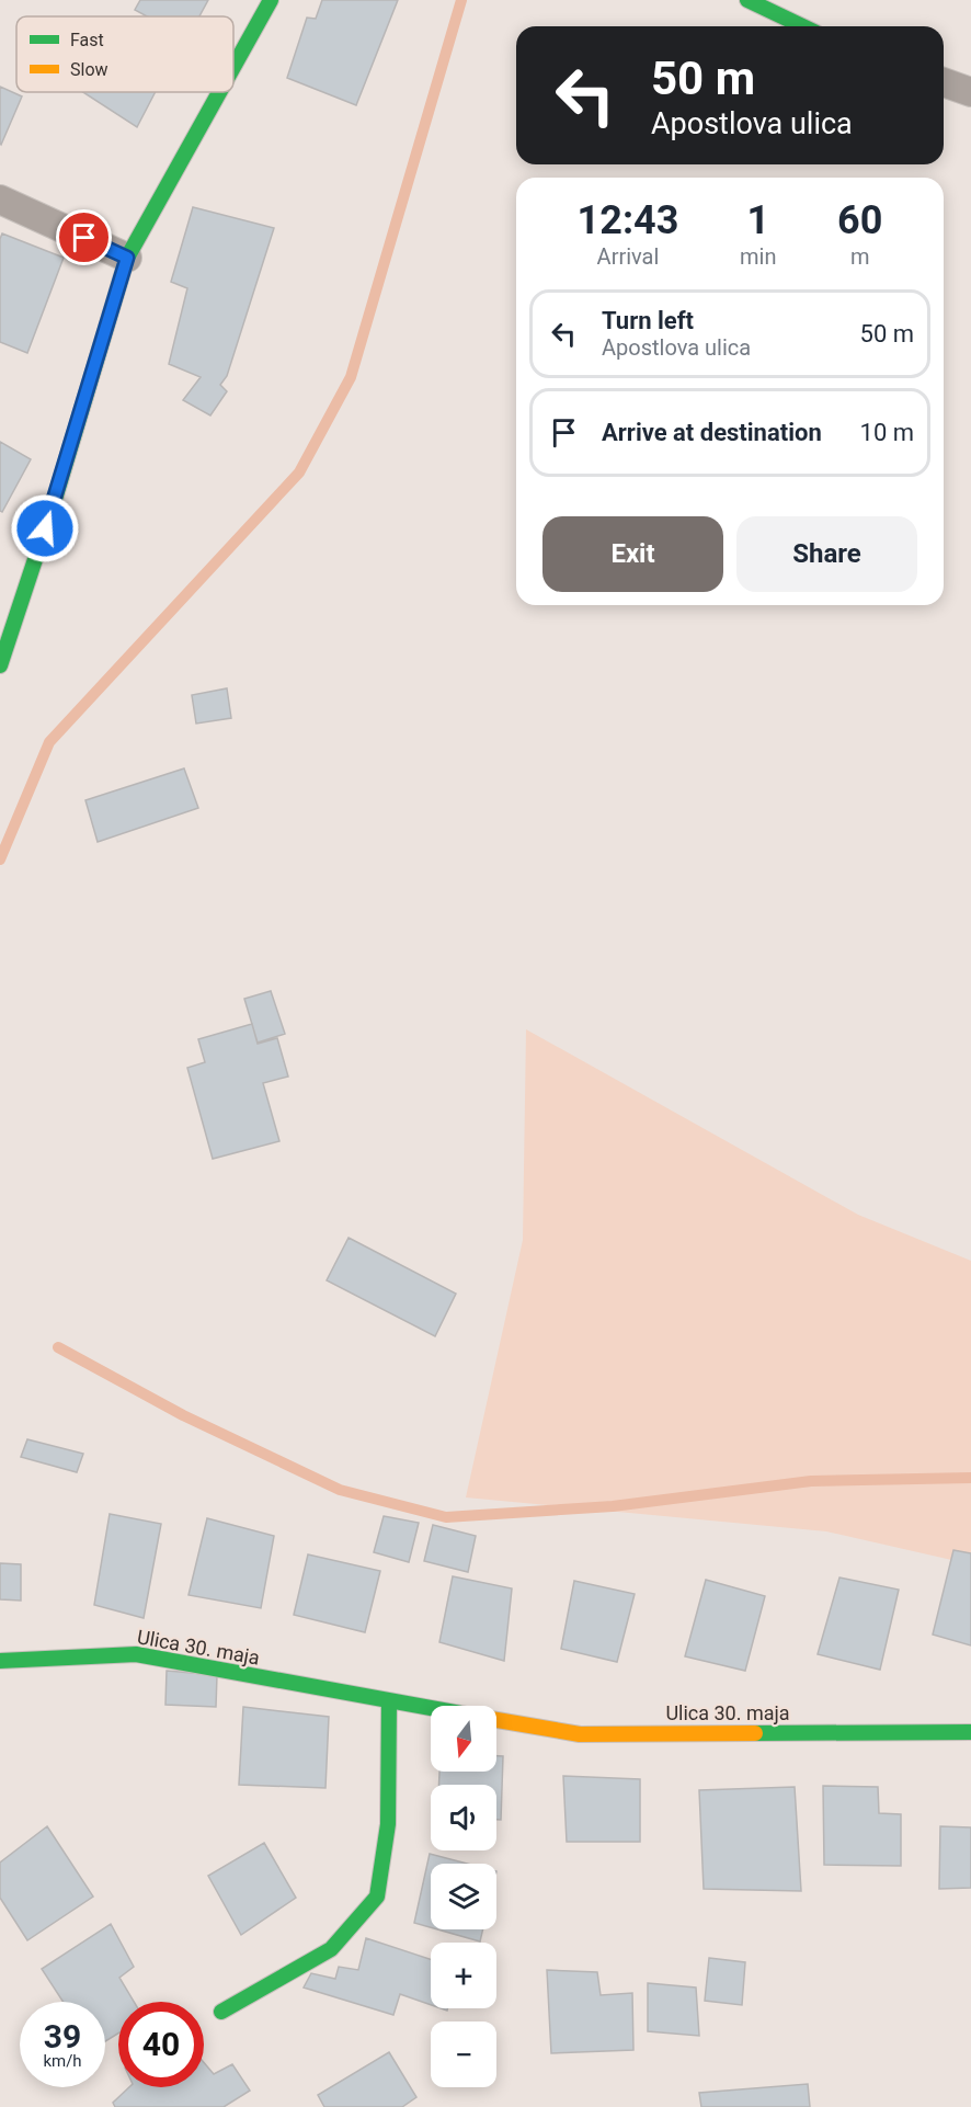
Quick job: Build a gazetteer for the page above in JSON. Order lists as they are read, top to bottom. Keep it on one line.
{"streets":{"street":["Ulica 30. maja"]},"legend":["Fast","Slow"],"north":"bottom","page":{"turn":["50 m","Apostlova ulica"],"eta":["12:43","Arrival","1","min","60","m"],"list":[{"name":"Turn left","note":"Apostlova ulica","value":"50 m"},{"name":"Arrive at destination","value":"10 m"}],"buttons":["Exit","Share"],"map_buttons":["+","−"],"speed":"39 km/h","limit":"40"}}
